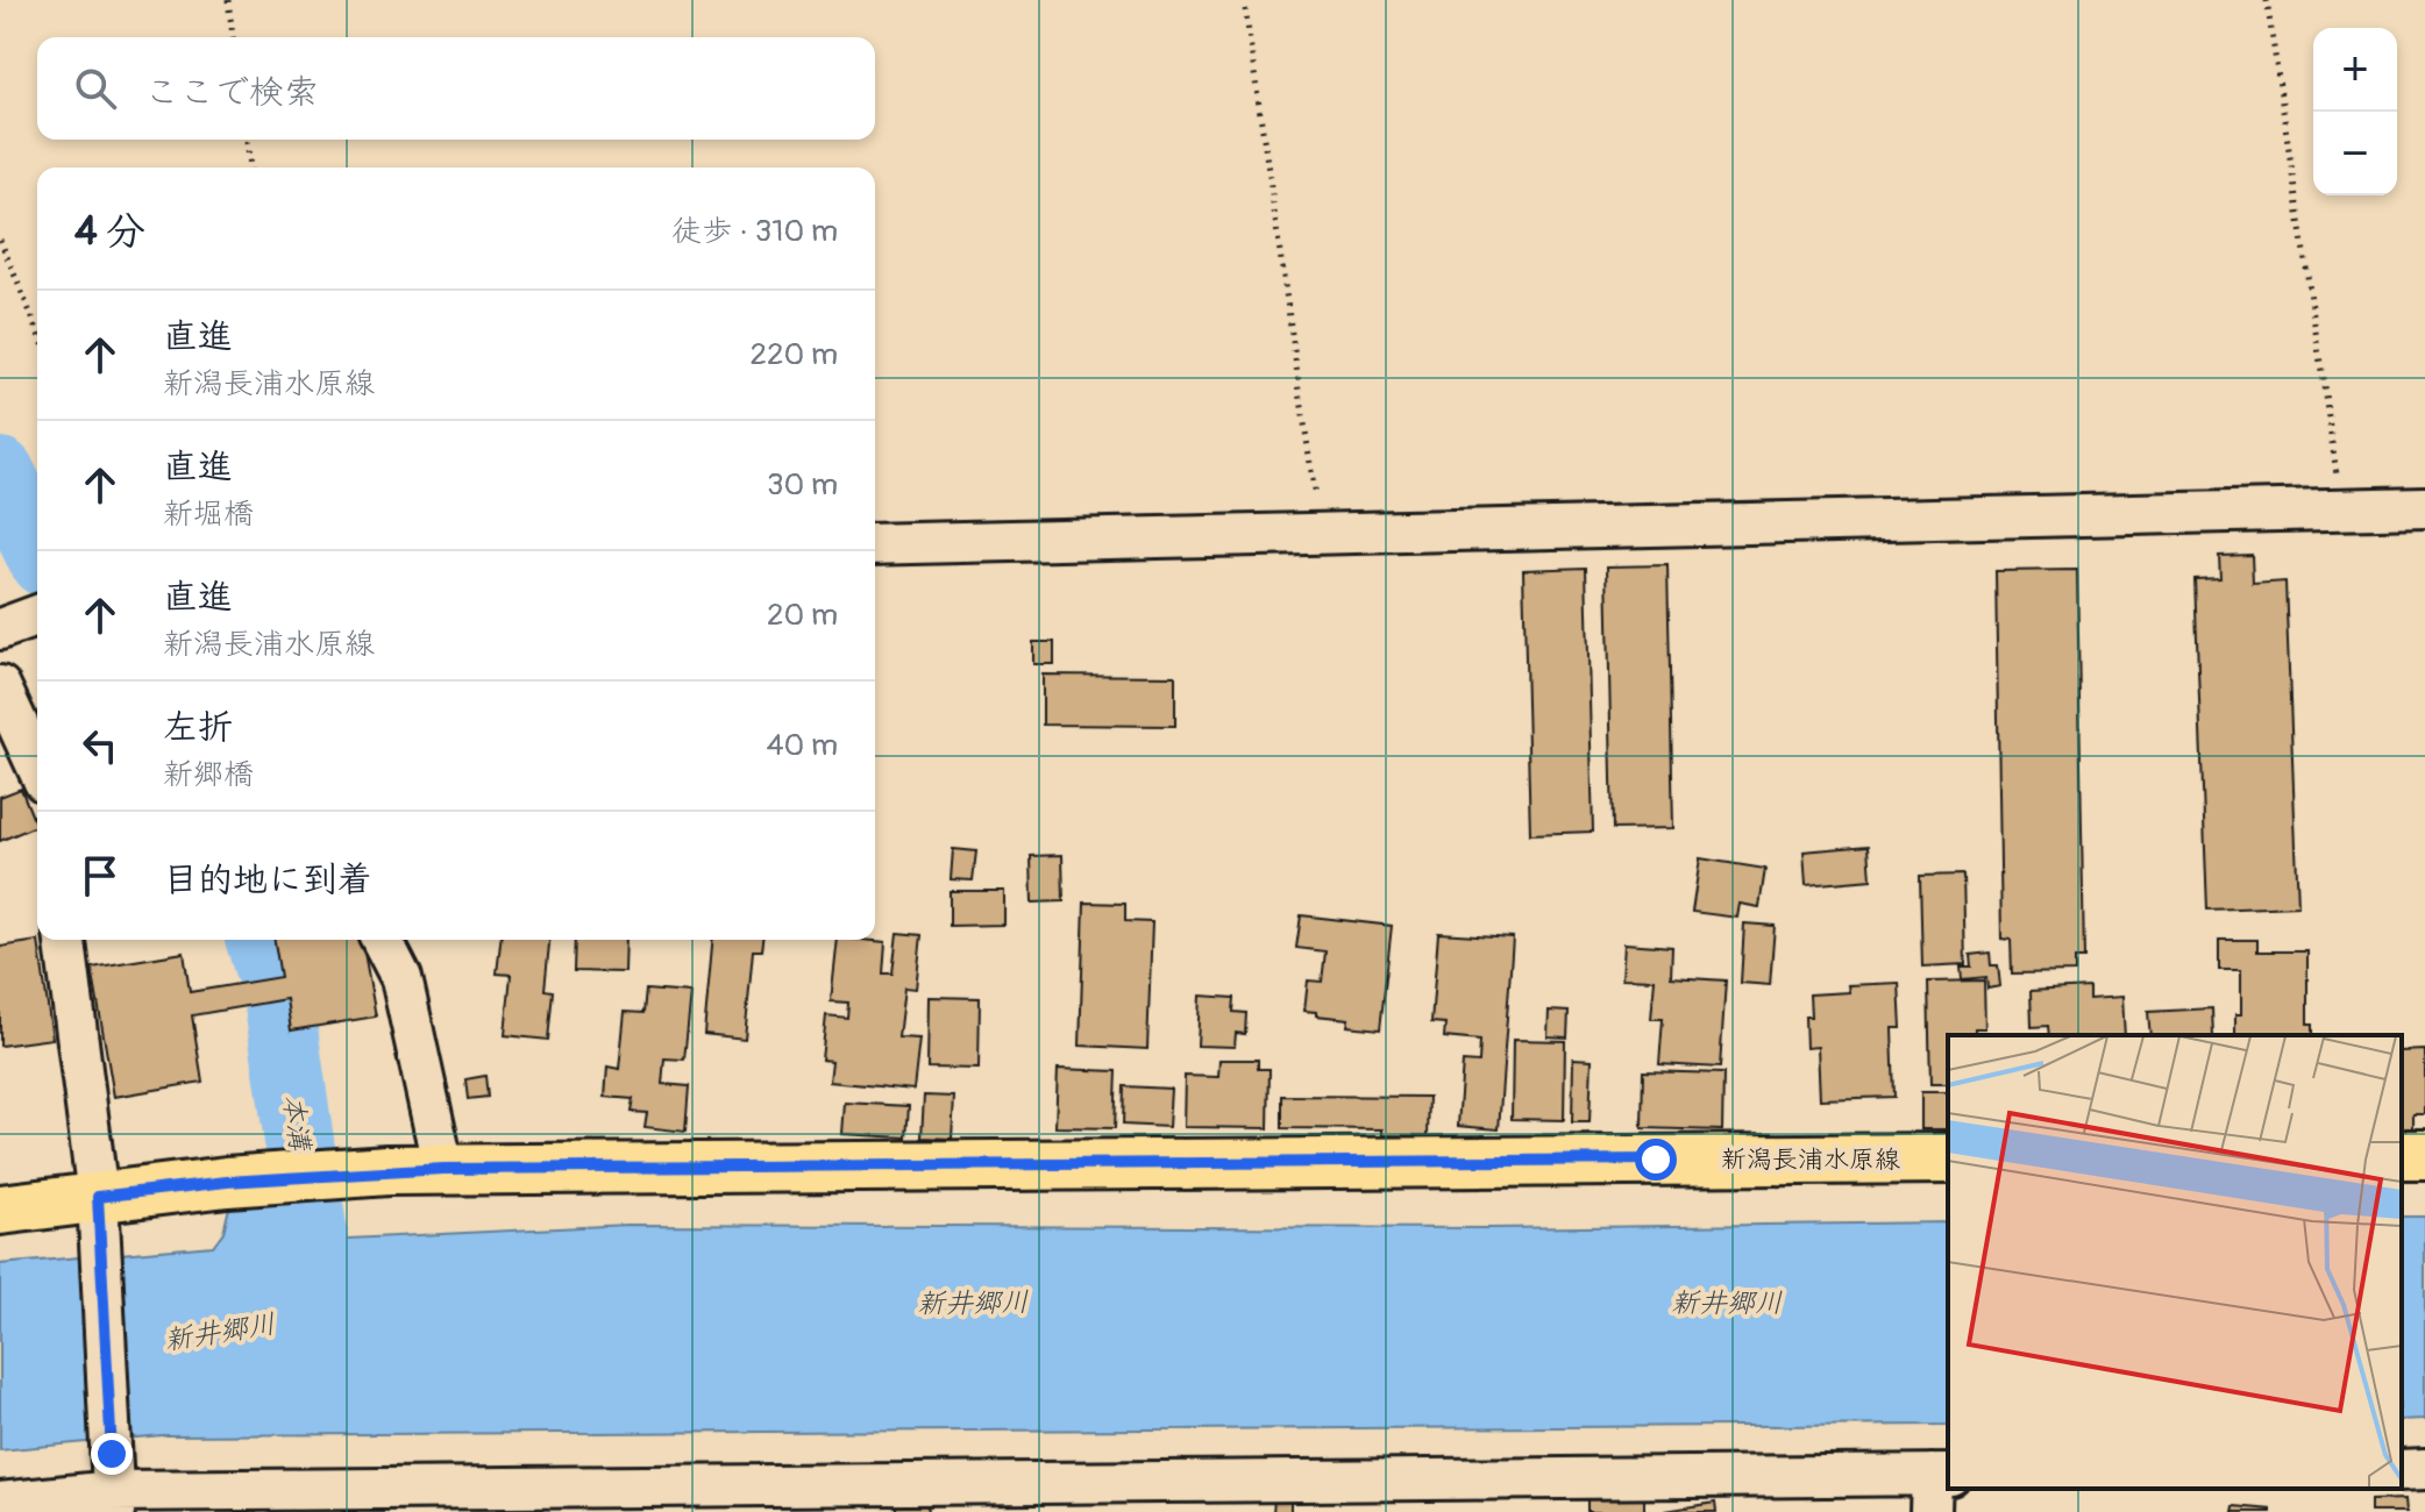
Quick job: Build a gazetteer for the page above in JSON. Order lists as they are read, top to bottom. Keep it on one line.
{"streets":{"main road":["新潟長浦水原線"]},"water":["本溝","新井郷川"],"page":{"map_buttons":["+","−"],"search":"ここで検索","heading":["4 分","徒歩 · 310 m"],"list":[["直進","新潟長浦水原線","220 m"],["直進","新堀橋","30 m"],["直進","新潟長浦水原線","20 m"],["左折","新郷橋","40 m"],"目的地に到着"]}}
